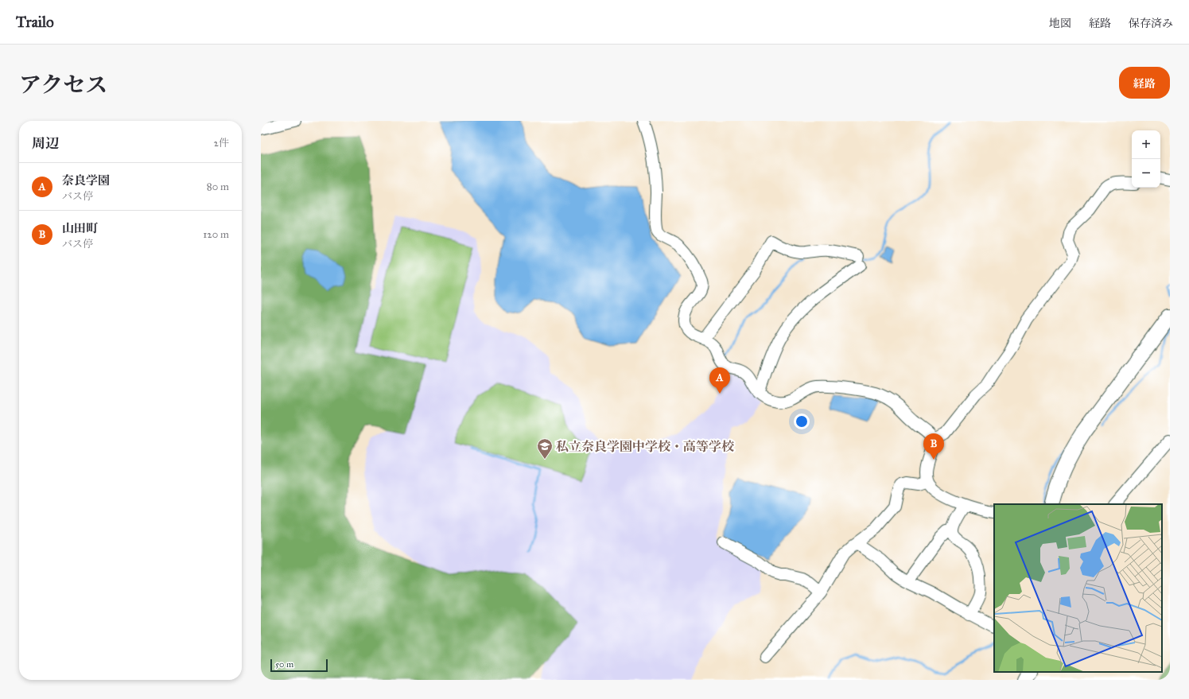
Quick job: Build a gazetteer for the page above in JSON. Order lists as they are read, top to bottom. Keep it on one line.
{"places":{"school or university":["私立奈良学園中学校・高等学校"]},"scale_bar":"50 m","page":{"header":"Trailo","nav":["地図","経路","保存済み"],"title":"アクセス","buttons":"経路","heading":["周辺","2件"],"map_buttons":["+","−"],"list":[{"mark":"A","name":"奈良学園","note":"バス停","value":"80 m"},{"mark":"B","name":"山田町","note":"バス停","value":"120 m"}],"pins":["A","B"],"scale":"50 m"}}
